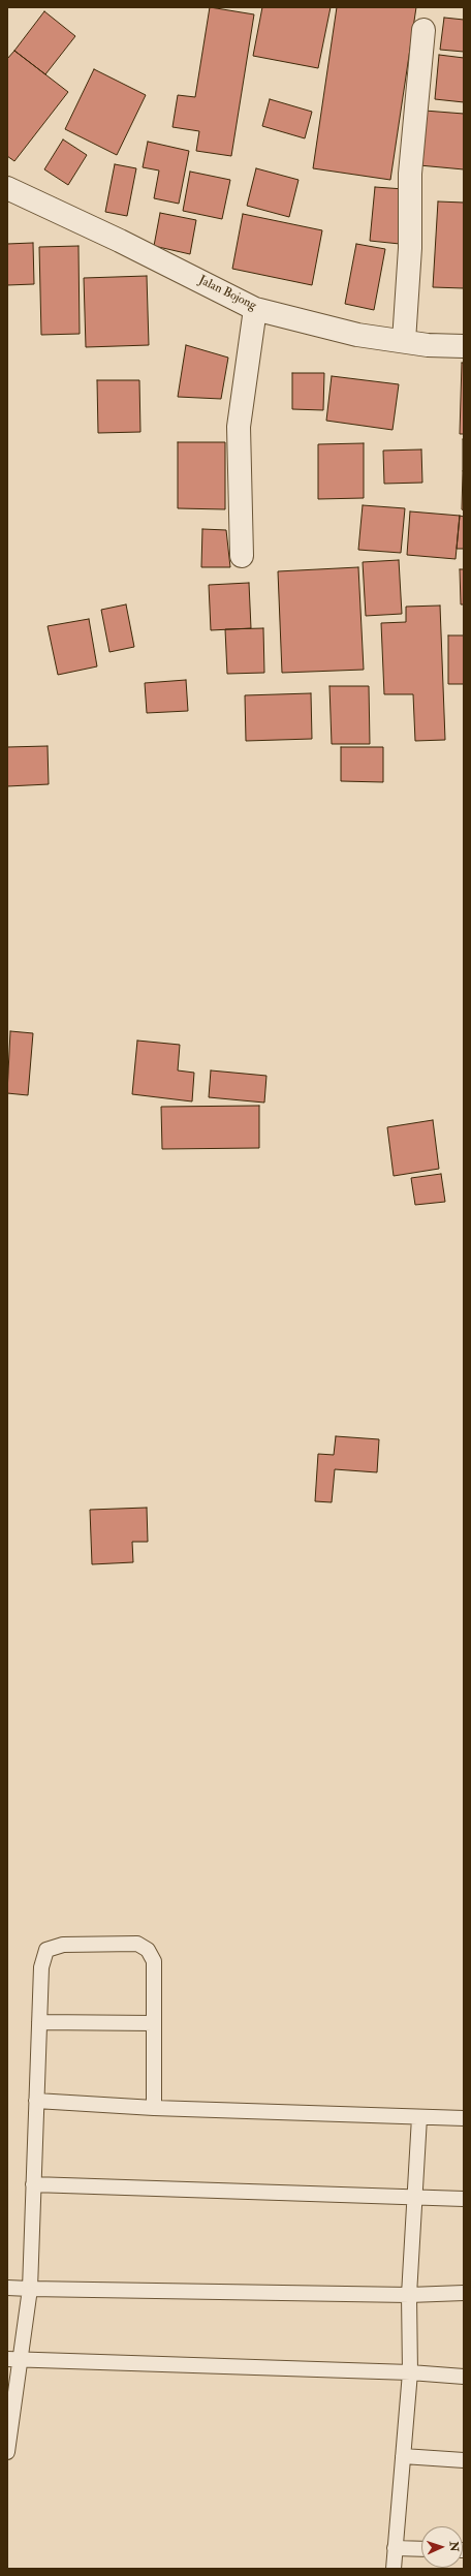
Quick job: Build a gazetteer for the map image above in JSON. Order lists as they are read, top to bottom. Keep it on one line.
{"streets":{"street":["Jalan Bojong"]},"north":"right"}
